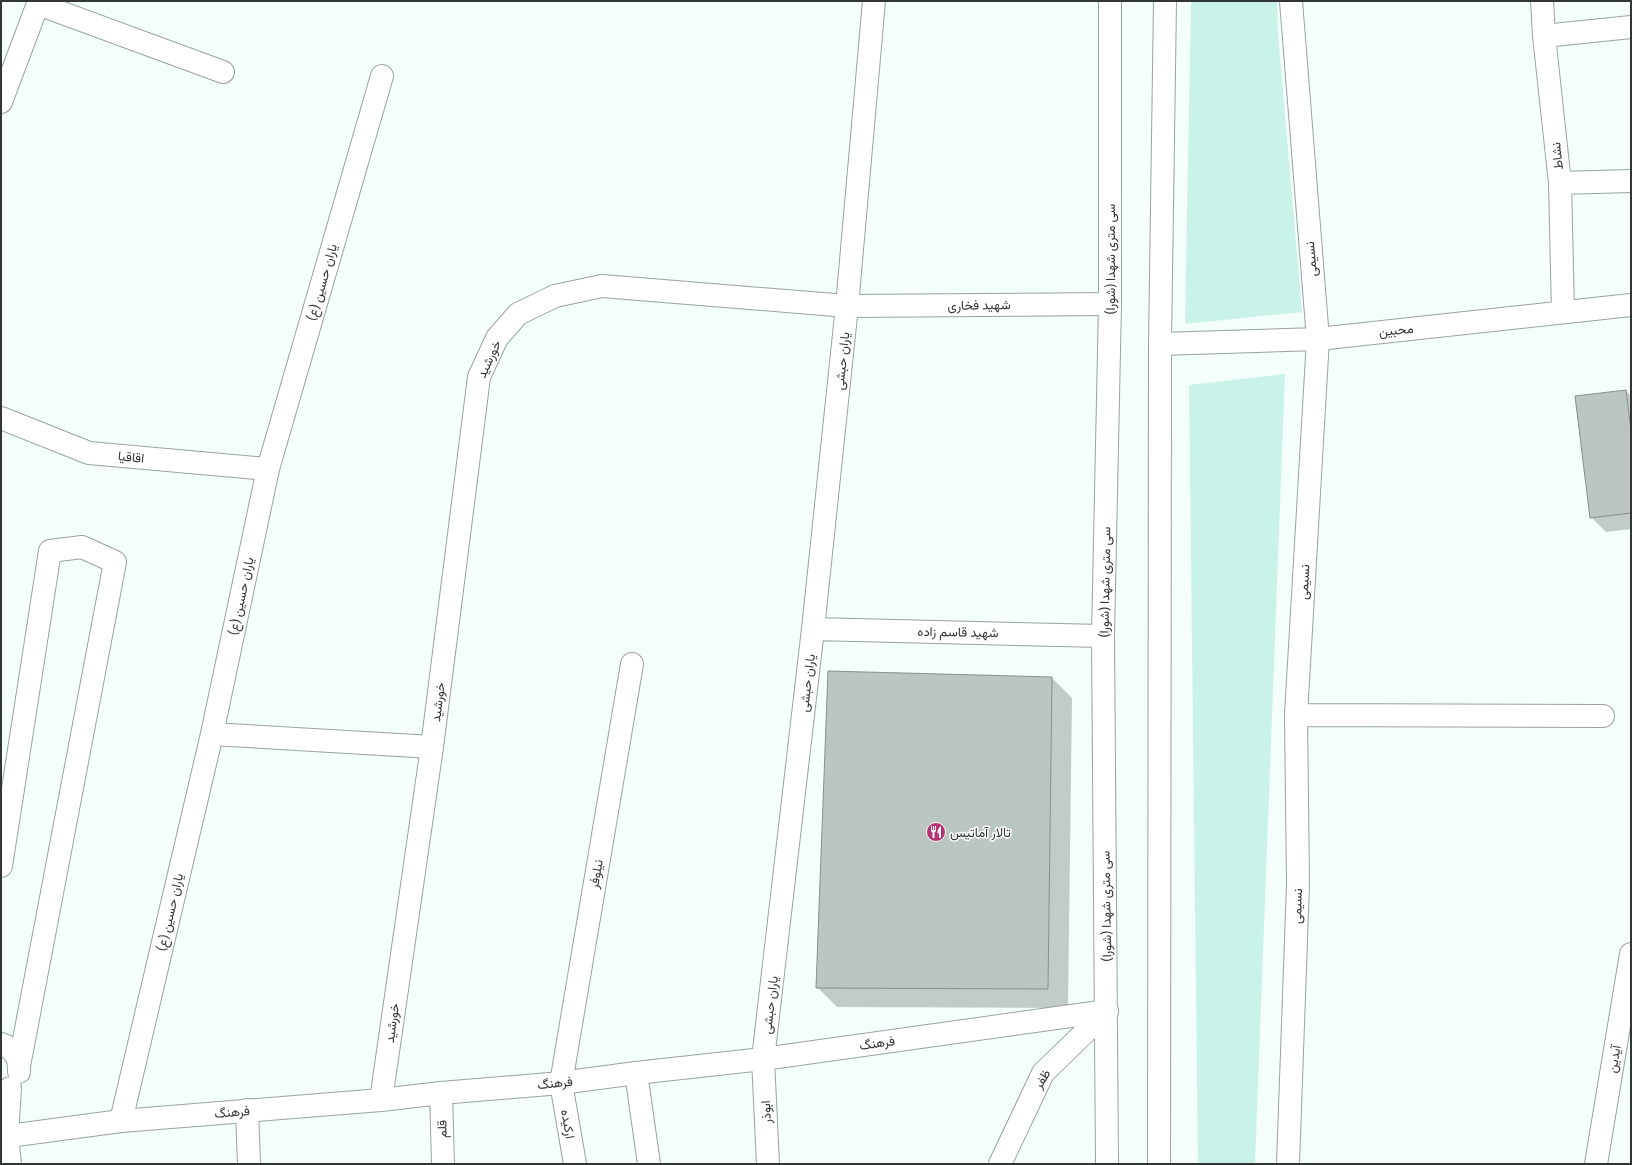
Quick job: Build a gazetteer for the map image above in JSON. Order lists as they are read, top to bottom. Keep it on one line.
{"streets":{"street":["نشاط","سی متری شهدا (شورا)","نسیمی","یاران حسین (ع)","شهید فخاری","محبین","خورشید","یاران حبشی","اقاقیا","شهید قاسم زاده","نیلوفر","فرهنگ","آیدین","ظفر","ابوذر","ارکیده","قلم"]},"crossings":[["نشاط","محبین"],["سی متری شهدا (شورا)","شهید فخاری"],["سی متری شهدا (شورا)","شهید قاسم زاده"],["سی متری شهدا (شورا)","فرهنگ"],["سی متری شهدا (شورا)","ظفر"],["نسیمی","محبین"],["یاران حسین (ع)","اقاقیا"],["یاران حسین (ع)","فرهنگ"],["شهید فخاری","خورشید"],["شهید فخاری","یاران حبشی"],["خورشید","فرهنگ"],["یاران حبشی","شهید قاسم زاده"],["یاران حبشی","فرهنگ"],["یاران حبشی","ابوذر"],["نیلوفر","فرهنگ"],["نیلوفر","ارکیده"],["فرهنگ","ظفر"],["فرهنگ","ابوذر"],["فرهنگ","ارکیده"],["فرهنگ","قلم"]],"places":{"restaurant":["تالار آماتیس"]}}
